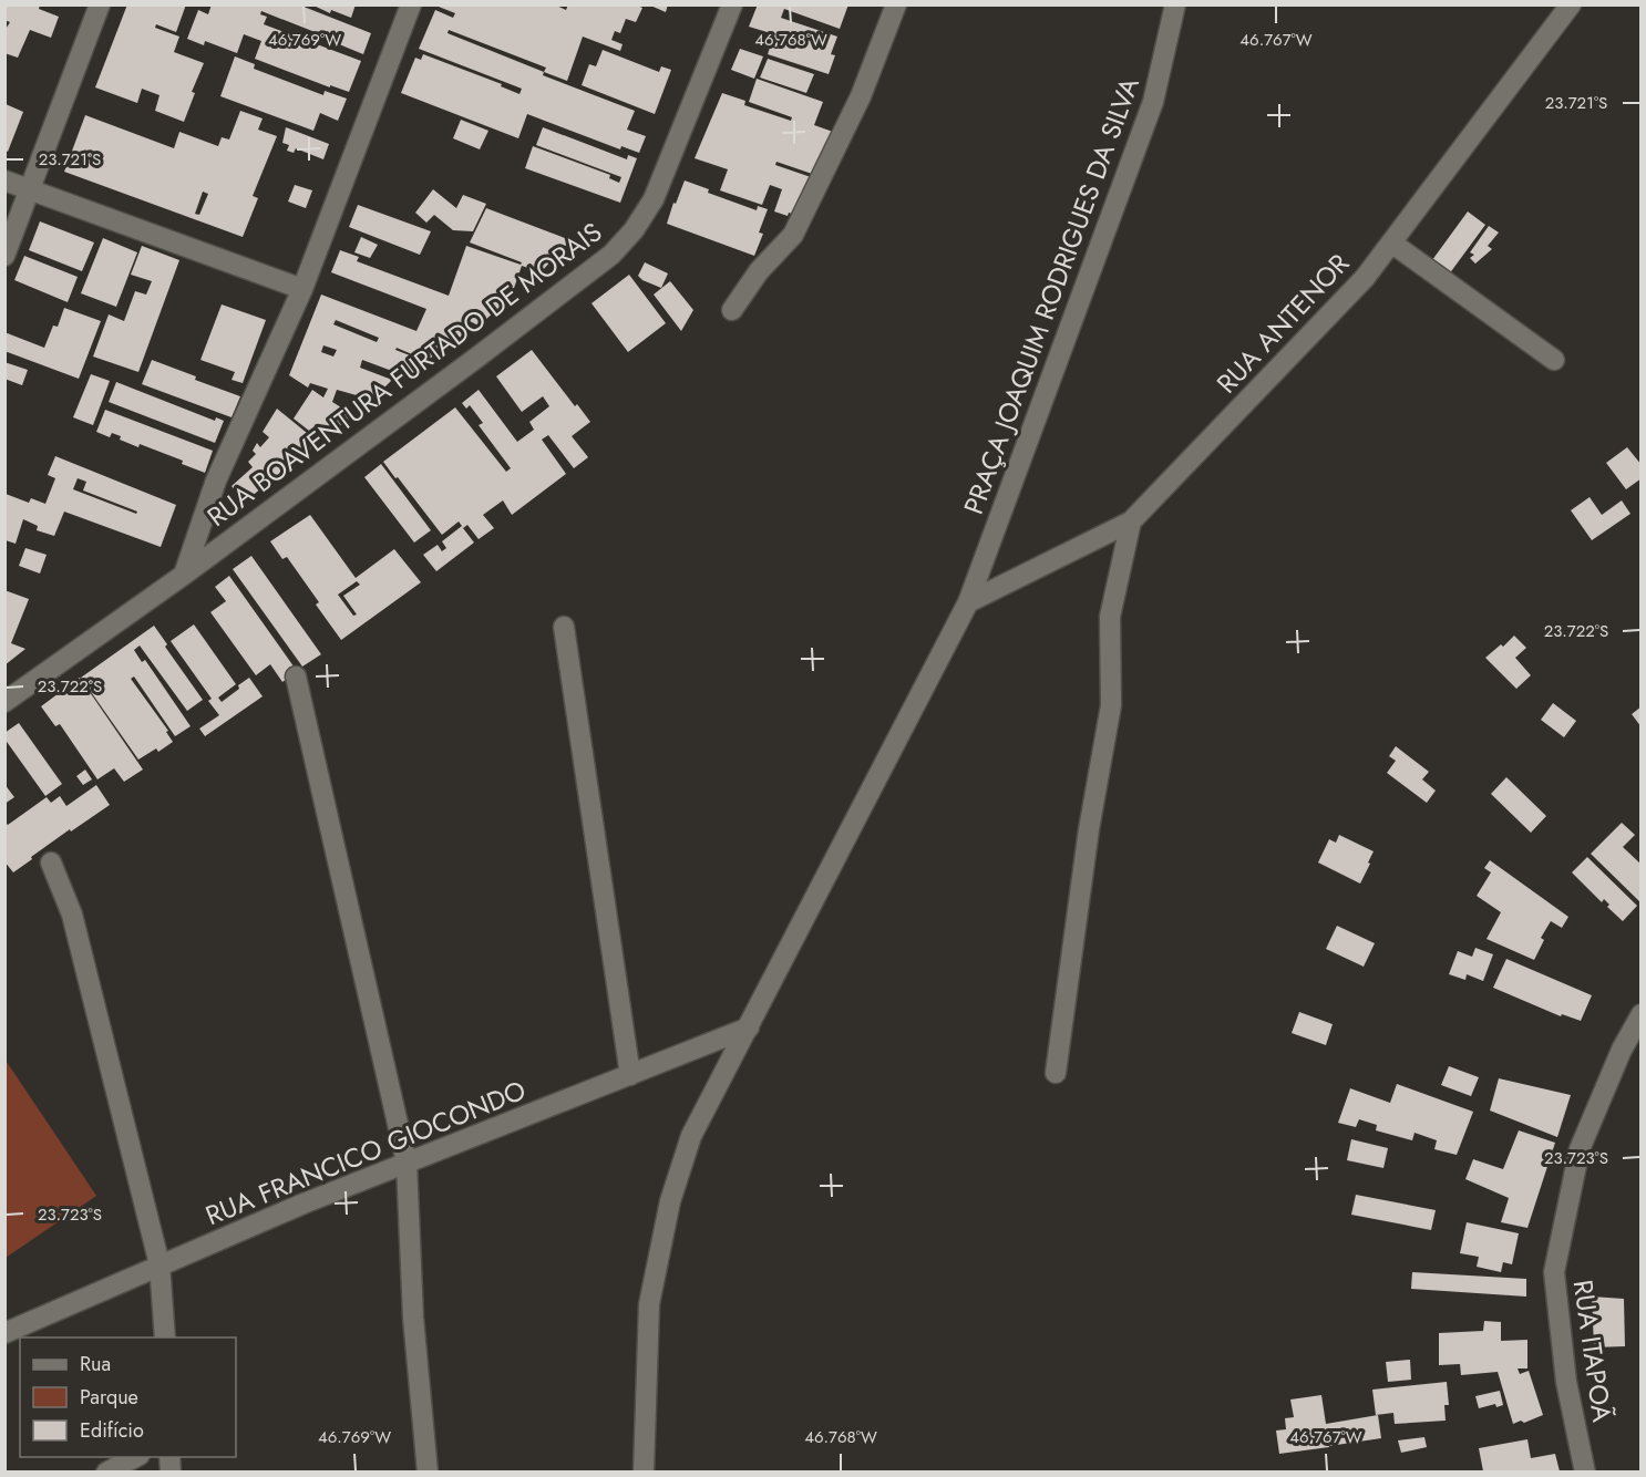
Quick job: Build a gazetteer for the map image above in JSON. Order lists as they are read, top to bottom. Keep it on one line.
{"streets":{"street":["PRAÇA JOAQUIM RODRIGUES DA SILVA","RUA ANTENOR","RUA BOAVENTURA FURTADO DE MORAIS","RUA FRANCICO GIOCONDO","RUA ITAPOÃ"]},"crossings":[["PRAÇA JOAQUIM RODRIGUES DA SILVA","RUA ANTENOR"],["PRAÇA JOAQUIM RODRIGUES DA SILVA","RUA FRANCICO GIOCONDO"]],"legend":["Rua","Parque","Edifício"],"coordinates":["46.769°W","46.768°W","46.767°W","23.721°S","23.722°S","23.723°S"]}
